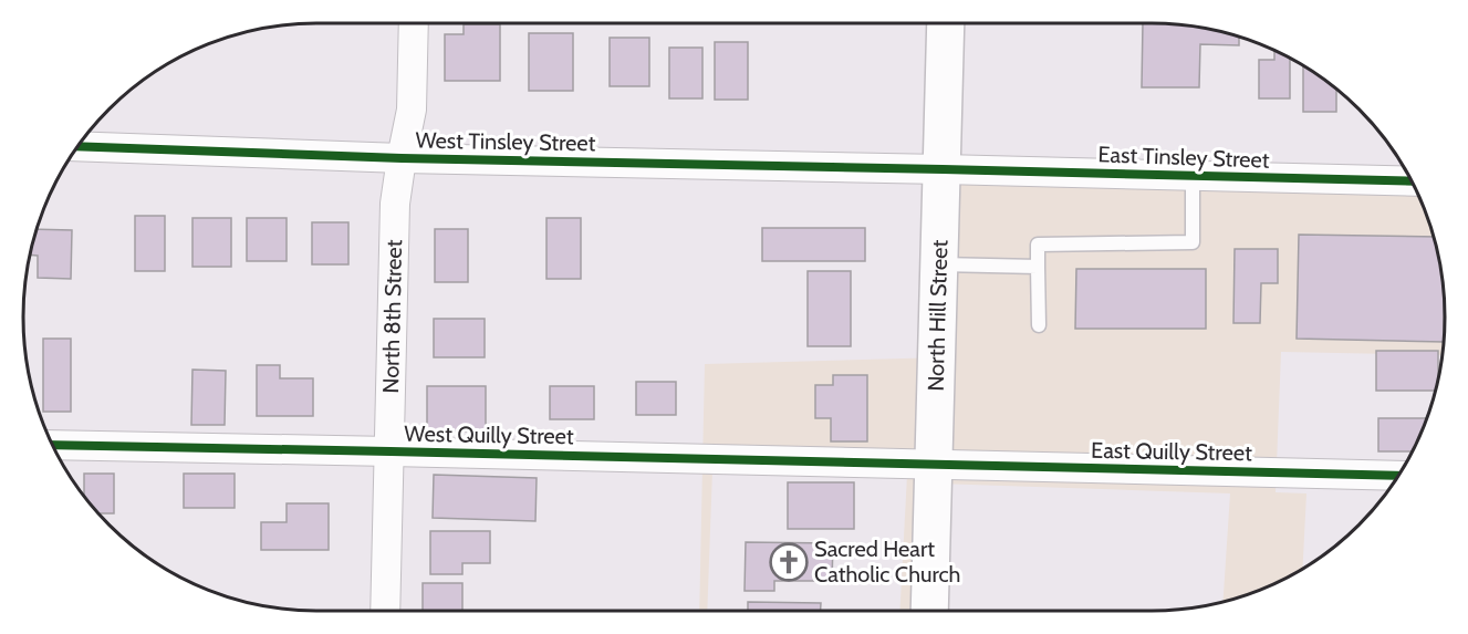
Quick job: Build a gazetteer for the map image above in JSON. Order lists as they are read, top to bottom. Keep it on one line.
{"streets":{"street":["West Tinsley Street","East Tinsley Street","North 8th Street","North Hill Street","West Quilly Street","East Quilly Street"]},"crossings":[["West Tinsley Street","East Tinsley Street"],["West Tinsley Street","North 8th Street"],["West Tinsley Street","North Hill Street"],["East Tinsley Street","North Hill Street"],["North 8th Street","West Quilly Street"],["North Hill Street","West Quilly Street"],["North Hill Street","East Quilly Street"],["West Quilly Street","East Quilly Street"]],"places":{"church":["Sacred Heart Catholic Church"]}}
